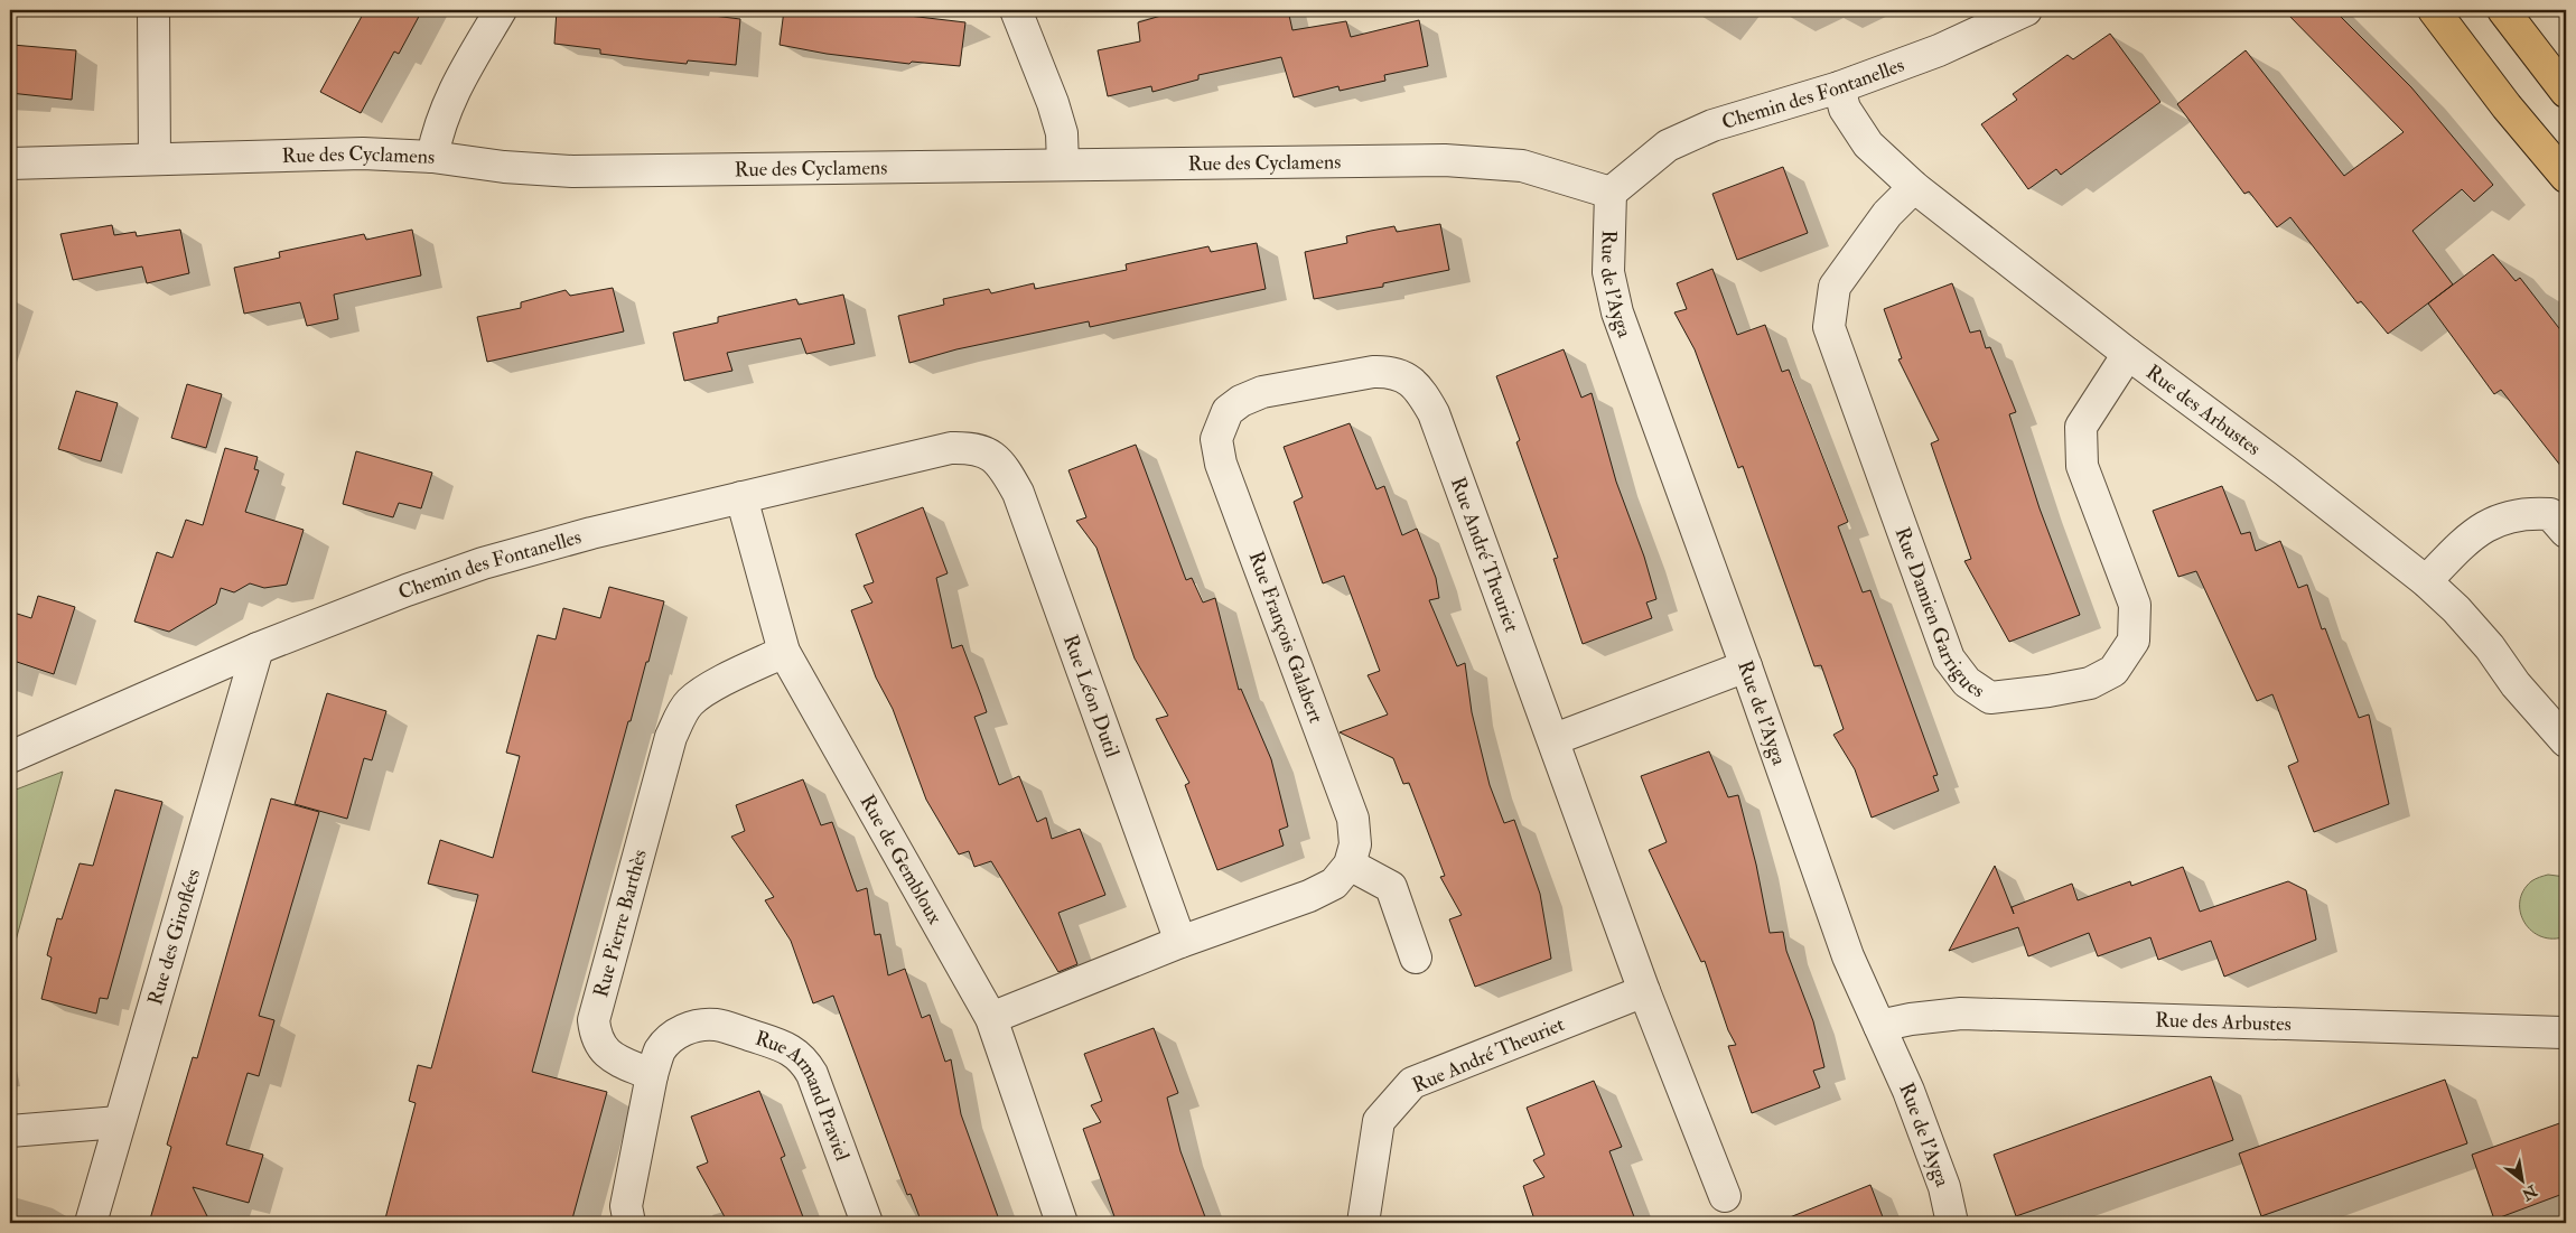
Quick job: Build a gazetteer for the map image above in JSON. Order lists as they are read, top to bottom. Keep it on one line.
{"streets":{"street":["Chemin des Fontanelles","Rue des Cyclamens","Rue de l'Ayga","Rue des Arbustes","Rue André Theuriet","Rue Damien Garrigues","Rue François Galabert","Rue Léon Dutil","Rue de Gembloux","Rue Pierre Barthès","Rue des Giroflées","Rue Armand Praviel"]},"crossings":[["Chemin des Fontanelles","Rue des Cyclamens"],["Chemin des Fontanelles","Rue de l'Ayga"],["Chemin des Fontanelles","Rue des Arbustes"],["Chemin des Fontanelles","Rue Léon Dutil"],["Chemin des Fontanelles","Rue de Gembloux"],["Chemin des Fontanelles","Rue des Giroflées"],["Rue des Cyclamens","Rue de l'Ayga"],["Rue de l'Ayga","Rue des Arbustes"],["Rue des Arbustes","Rue Damien Garrigues"],["Rue André Theuriet","Rue François Galabert"],["Rue de Gembloux","Rue Pierre Barthès"],["Rue Pierre Barthès","Rue Armand Praviel"]],"north":"bottom right"}
